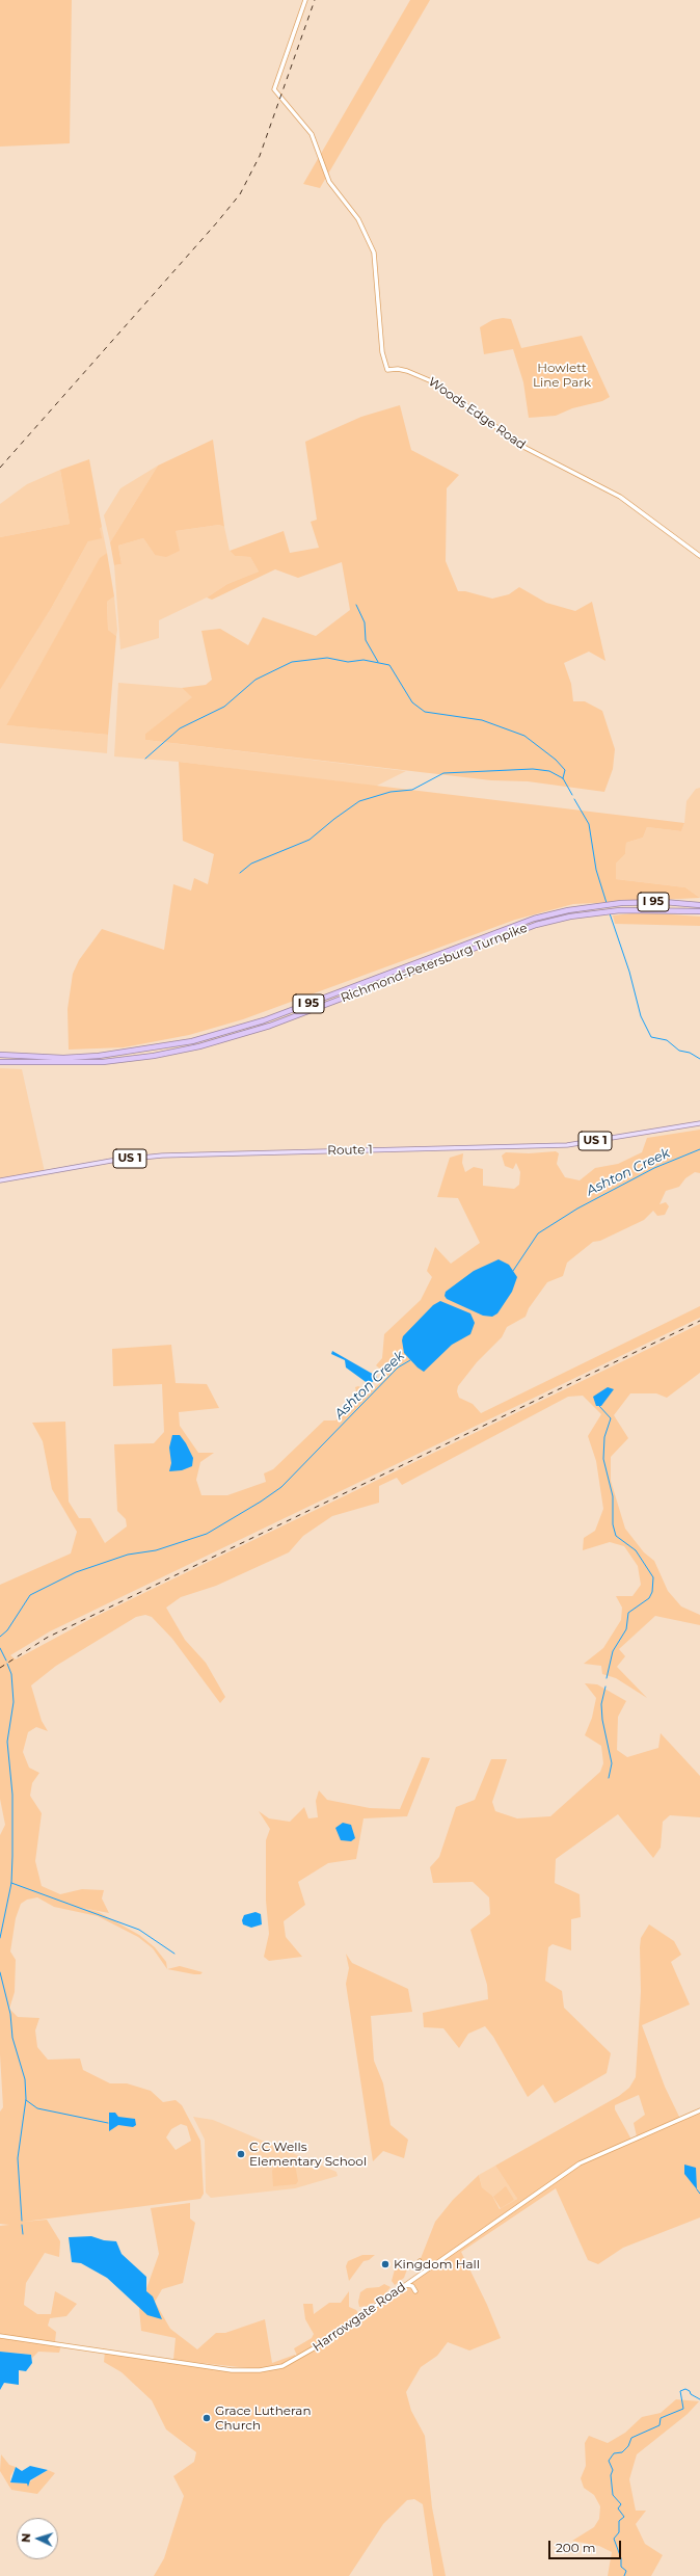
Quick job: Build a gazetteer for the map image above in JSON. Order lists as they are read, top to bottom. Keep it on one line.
{"streets":{"highway":["I 95","Richmond-Petersburg Turnpike"],"main road":["Woods Edge Road","US 1","Route 1","Harrowgate Road"]},"water":["Ashton Creek"],"parks":["Howlett Line Park"],"places":["C C Wells Elementary School","Kingdom Hall","Grace Lutheran Church"],"scale_bar":"200 m","north":"left"}
